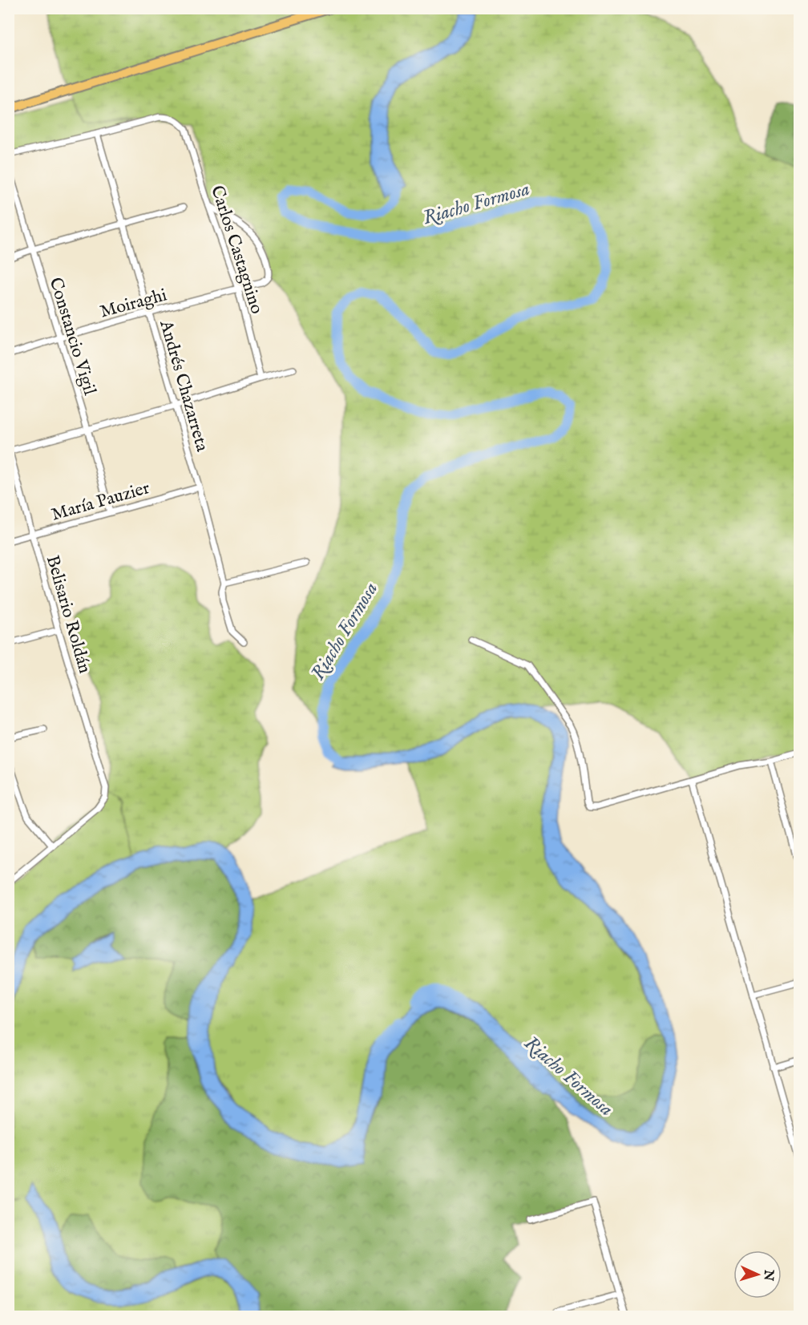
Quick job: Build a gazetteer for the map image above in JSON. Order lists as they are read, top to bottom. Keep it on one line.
{"streets":{"street":["Carlos Castagnino","Moiraghi","Constancio Vigil","Andrés Chazarreta","María Pauzier","Belisario Roldán"]},"crossings":[["Carlos Castagnino","Moiraghi"],["Carlos Castagnino","Andrés Chazarreta"],["Moiraghi","Constancio Vigil"],["Moiraghi","Andrés Chazarreta"],["Constancio Vigil","María Pauzier"],["Andrés Chazarreta","María Pauzier"],["María Pauzier","Belisario Roldán"]],"water":["Riacho Formosa"],"north":"right"}
